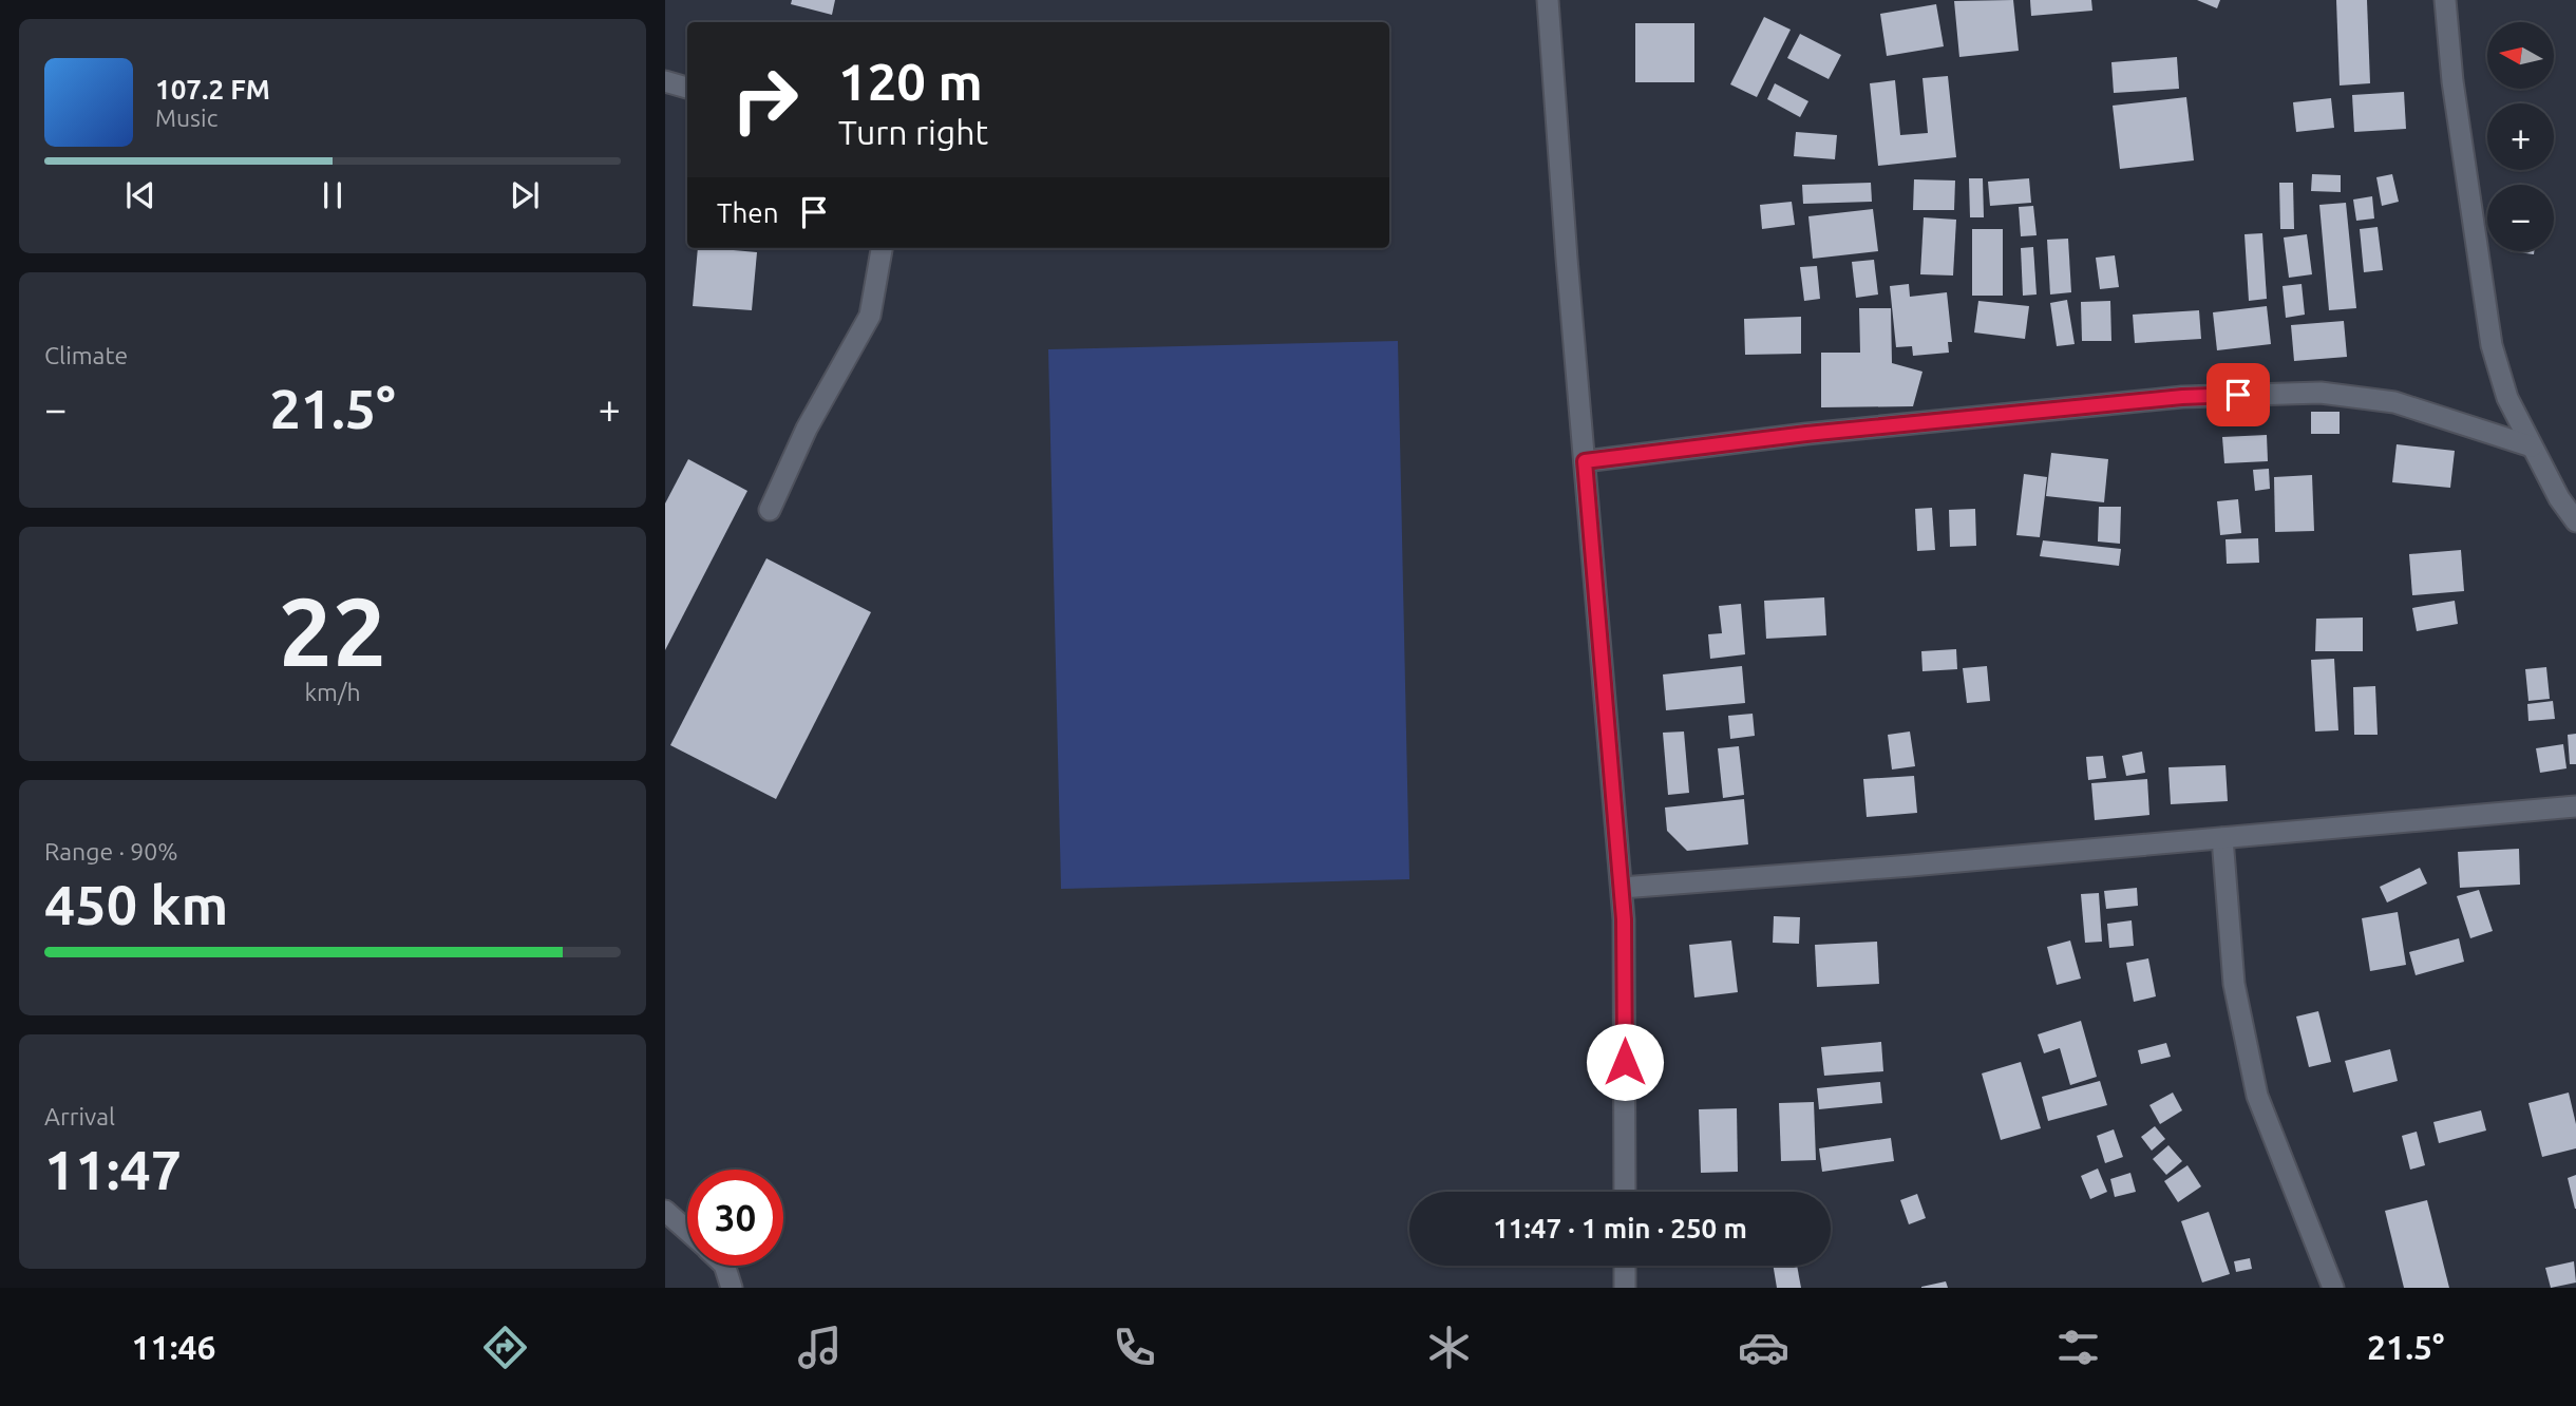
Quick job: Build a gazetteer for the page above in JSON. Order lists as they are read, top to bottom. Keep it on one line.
{"north":"left","page":{"map_buttons":["+","−"],"turn":["120 m","Turn right"],"song":["107.2 FM","Music"],"then":"Then","tile":["Climate",["22","km/h"],["Range · 90%","450 km"],["Arrival","11:47"]],"heat":["−","21.5°","+"],"limit":"30","trip":"11:47 · 1 min · 250 m","tabs":["11:46","21.5°"]}}
